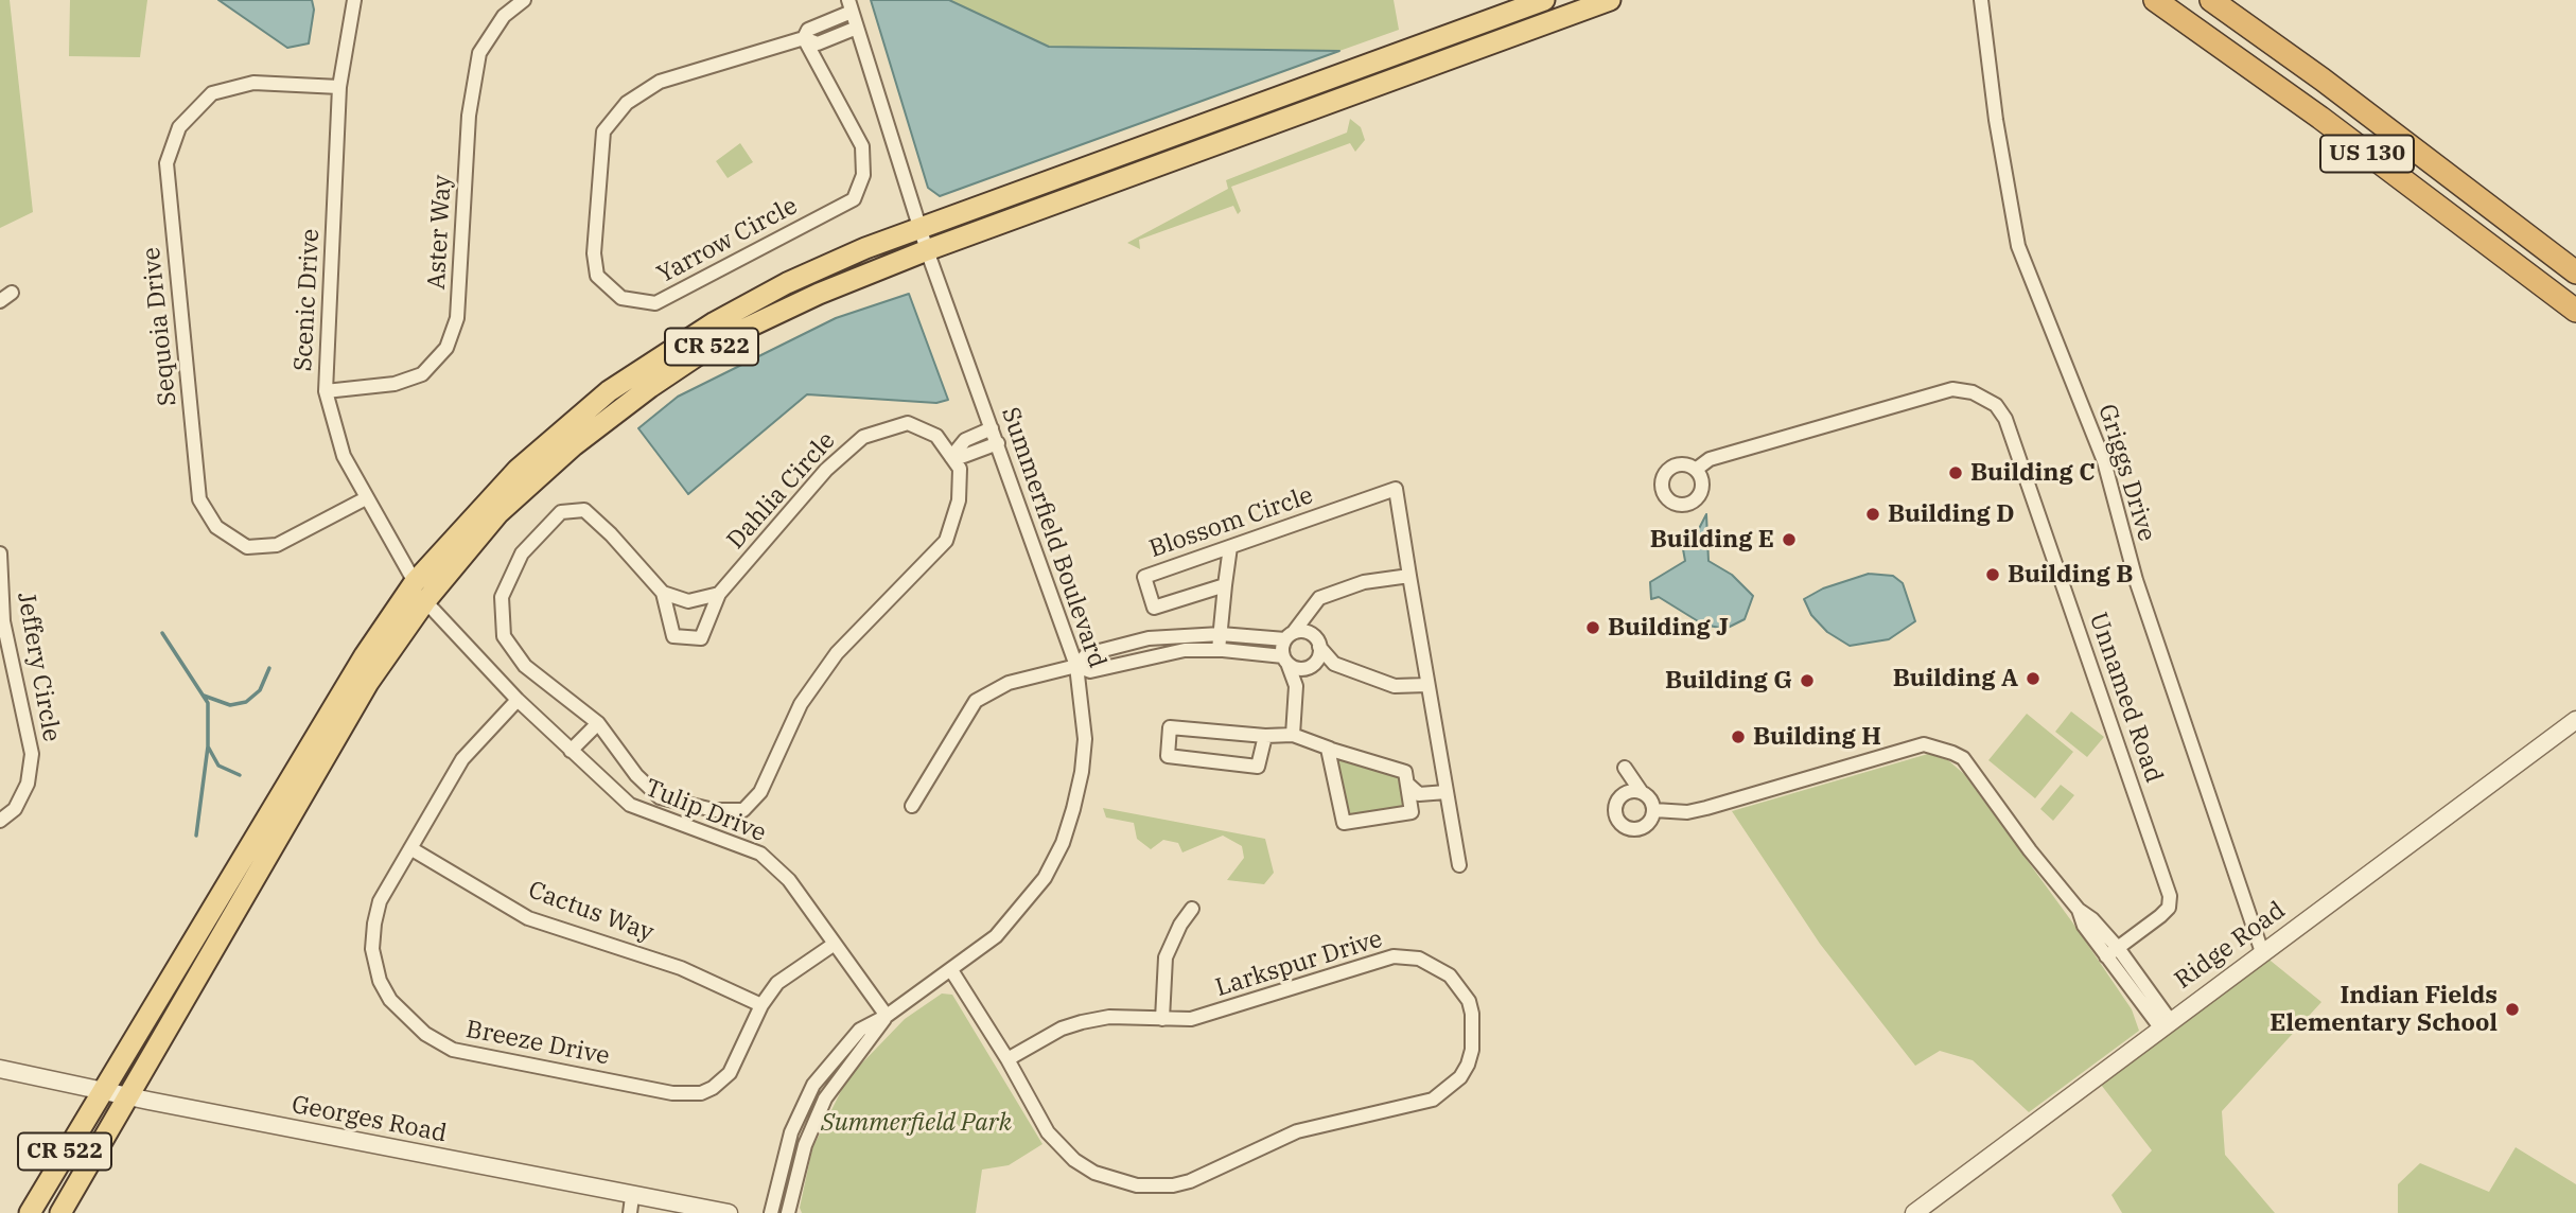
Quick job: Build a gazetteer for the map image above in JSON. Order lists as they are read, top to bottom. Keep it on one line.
{"streets":{"highway":["US 130"],"main road":["CR 522"],"street":["Aster Way","Yarrow Circle","Scenic Drive","Sequoia Drive","Griggs Drive","Dahlia Circle","Blossom Circle","Summerfield Boulevard","Jeffery Circle","Unnamed Road","Tulip Drive","Cactus Way","Ridge Road","Larkspur Drive","Breeze Drive","Georges Road"]},"crossings":[["Aster Way","Scenic Drive"],["Scenic Drive","Sequoia Drive"],["Scenic Drive","CR 522"],["Scenic Drive","Tulip Drive"],["CR 522","Summerfield Boulevard"],["CR 522","Tulip Drive"],["CR 522","Georges Road"],["Griggs Drive","Ridge Road"],["Summerfield Boulevard","Tulip Drive"],["Summerfield Boulevard","Larkspur Drive"],["Tulip Drive","Breeze Drive"],["Cactus Way","Breeze Drive"]],"parks":["Summerfield Park"],"places":["Building C","Building D","Building E","Building B","Building J","Building A","Building G","Building H","Indian Fields Elementary School"]}
